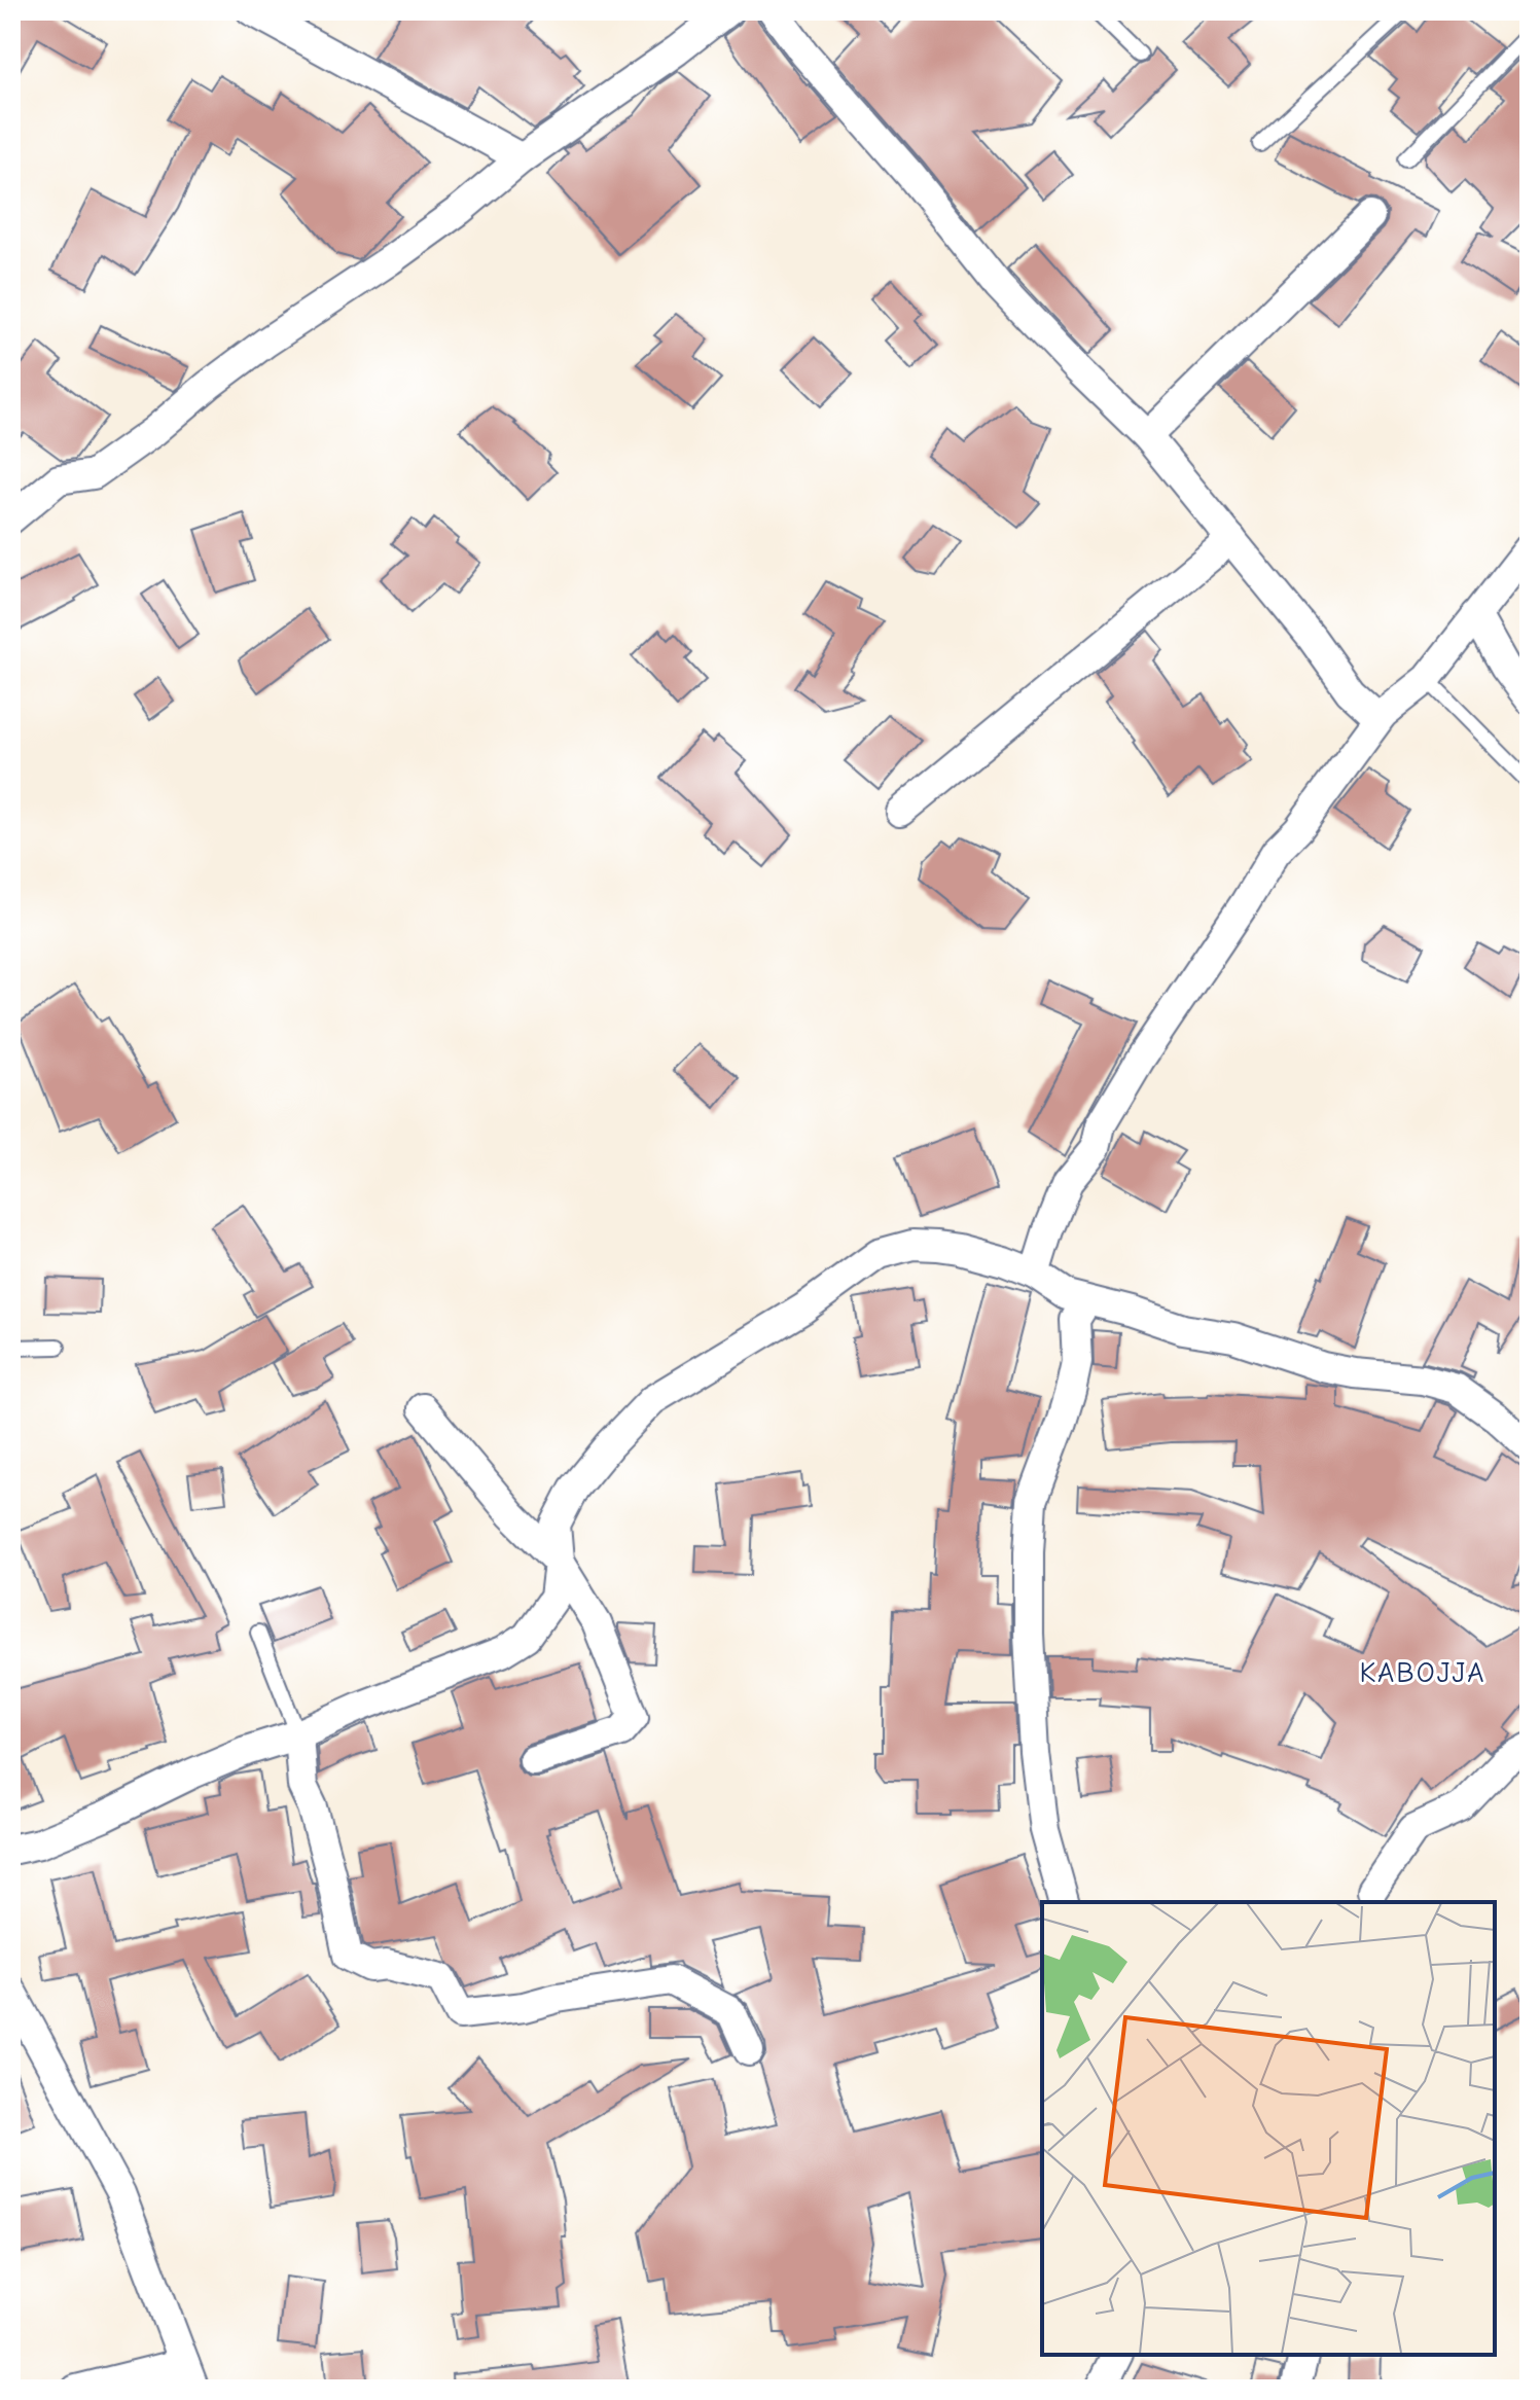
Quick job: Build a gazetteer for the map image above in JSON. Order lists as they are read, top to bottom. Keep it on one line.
{"districts":["KABOJJA"]}
